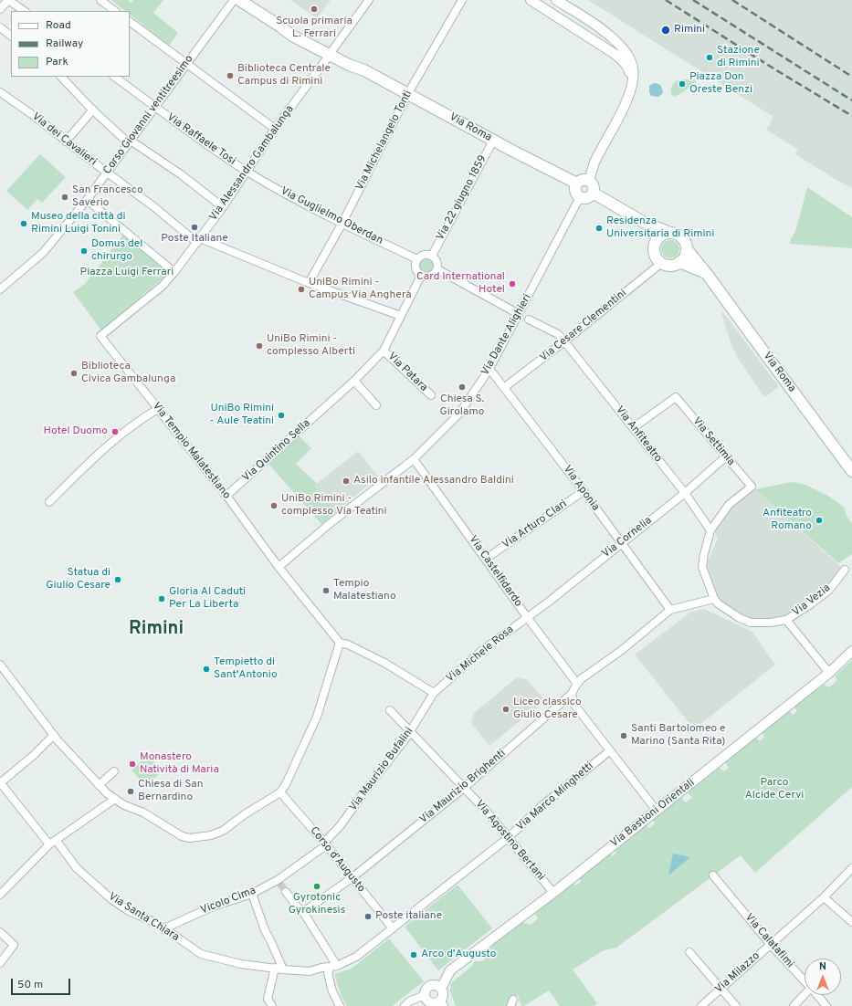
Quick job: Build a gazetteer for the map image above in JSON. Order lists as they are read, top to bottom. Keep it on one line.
{"streets":{"main road":["Via Roma"],"street":["Corso Giovanni ventitreesimo","Via dei Cavalieri","Via Raffaele Tosi","Via Michelangelo Tonti","Via Alessandro Gambalunga","Via 22 giugno 1859","Via Guglielmo Oberdan","Via Cesare Clementini","Via Dante Alighieri","Via Patara","Via Anfiteatro","Via Settimia","Via Tempio Malatestiano","Via Quintino Sella","Via Aponia","Via Arturo Clari","Via Cornelia","Via Castelfidardo","Via Vezia","Via Michele Rosa","Via Maurizio Bufalini","Via Maurizio Brighenti","Via Marco Minghetti","Via Bastioni Orientali","Via Agostino Bertani","Corso d'Augusto","Vicolo Cima","Via Santa Chiara","Via Calatafimi","Via Milazzo"]},"crossings":[["Corso Giovanni ventitreesimo","Via dei Cavalieri"],["Corso Giovanni ventitreesimo","Via Raffaele Tosi"],["Via Roma","Via Michelangelo Tonti"],["Via Roma","Via Alessandro Gambalunga"],["Via Roma","Via 22 giugno 1859"],["Via Roma","Via Cesare Clementini"],["Via Roma","Via Dante Alighieri"],["Via dei Cavalieri","Via Michelangelo Tonti"],["Via dei Cavalieri","Via Alessandro Gambalunga"],["Via Raffaele Tosi","Via Alessandro Gambalunga"],["Via Raffaele Tosi","Via Guglielmo Oberdan"],["Via Michelangelo Tonti","Via Guglielmo Oberdan"],["Via Alessandro Gambalunga","Via Guglielmo Oberdan"],["Via Alessandro Gambalunga","Via Tempio Malatestiano"],["Via 22 giugno 1859","Via Guglielmo Oberdan"],["Via Cesare Clementini","Via Anfiteatro"],["Via Cesare Clementini","Via Aponia"],["Via Dante Alighieri","Via Tempio Malatestiano"],["Via Dante Alighieri","Via Aponia"],["Via Dante Alighieri","Via Castelfidardo"],["Via Anfiteatro","Via Settimia"],["Via Anfiteatro","Via Cornelia"],["Via Anfiteatro","Via Vezia"],["Via Settimia","Via Cornelia"],["Via Settimia","Via Vezia"],["Via Tempio Malatestiano","Via Quintino Sella"],["Via Aponia","Via Arturo Clari"],["Via Aponia","Via Cornelia"],["Via Aponia","Via Maurizio Brighenti"],["Via Arturo Clari","Via Castelfidardo"],["Via Cornelia","Via Castelfidardo"],["Via Cornelia","Via Michele Rosa"],["Via Castelfidardo","Via Michele Rosa"],["Via Castelfidardo","Via Maurizio Brighenti"],["Via Castelfidardo","Via Marco Minghetti"],["Via Castelfidardo","Via Bastioni Orientali"],["Via Michele Rosa","Via Maurizio Bufalini"],["Via Maurizio Bufalini","Via Agostino Bertani"],["Via Maurizio Bufalini","Corso d'Augusto"],["Via Maurizio Bufalini","Vicolo Cima"],["Via Maurizio Brighenti","Via Agostino Bertani"],["Via Maurizio Brighenti","Corso d'Augusto"],["Via Marco Minghetti","Via Agostino Bertani"],["Via Marco Minghetti","Corso d'Augusto"],["Via Marco Minghetti","Via Santa Chiara"],["Via Bastioni Orientali","Via Agostino Bertani"],["Corso d'Augusto","Vicolo Cima"],["Corso d'Augusto","Via Santa Chiara"],["Vicolo Cima","Via Santa Chiara"],["Via Calatafimi","Via Milazzo"]],"districts":["Rimini"],"parks":["Piazza Luigi Ferrari","Parco Alcide Cervi"],"places":["Scuola primaria L. Ferrari","Rimini","Stazione di Rimini","Biblioteca Centrale Campus di Rimini","Piazza Don Oreste Benzi","San Francesco Saverio","Museo della città di Rimini Luigi Tonini","Poste Italiane","Residenza Universitaria di Rimini","Domus del chirurgo","Card International Hotel","UniBo Rimini - Campus Via Angherà","UniBo Rimini - complesso Alberti","Biblioteca Civica Gambalunga","Chiesa S. Girolamo","UniBo Rimini - Aule Teatini","Hotel Duomo","Asilo infantile Alessandro Baldini","UniBo Rimini - complesso Via Teatini","Anfiteatro Romano","Statua di Giulio Cesare","Tempio Malatestiano","Gloria Al Caduti Per La Liberta","Tempietto di Sant'Antonio","Liceo classico Giulio Cesare","Santi Bartolomeo e Marino (Santa Rita)","Monastero Natività di Maria","Chiesa di San Bernardino","Gyrotonic Gyrokinesis","Poste italiane","Arco d'Augusto"],"legend":["Road","Railway","Park"],"scale_bar":"50 m","north":"top"}
